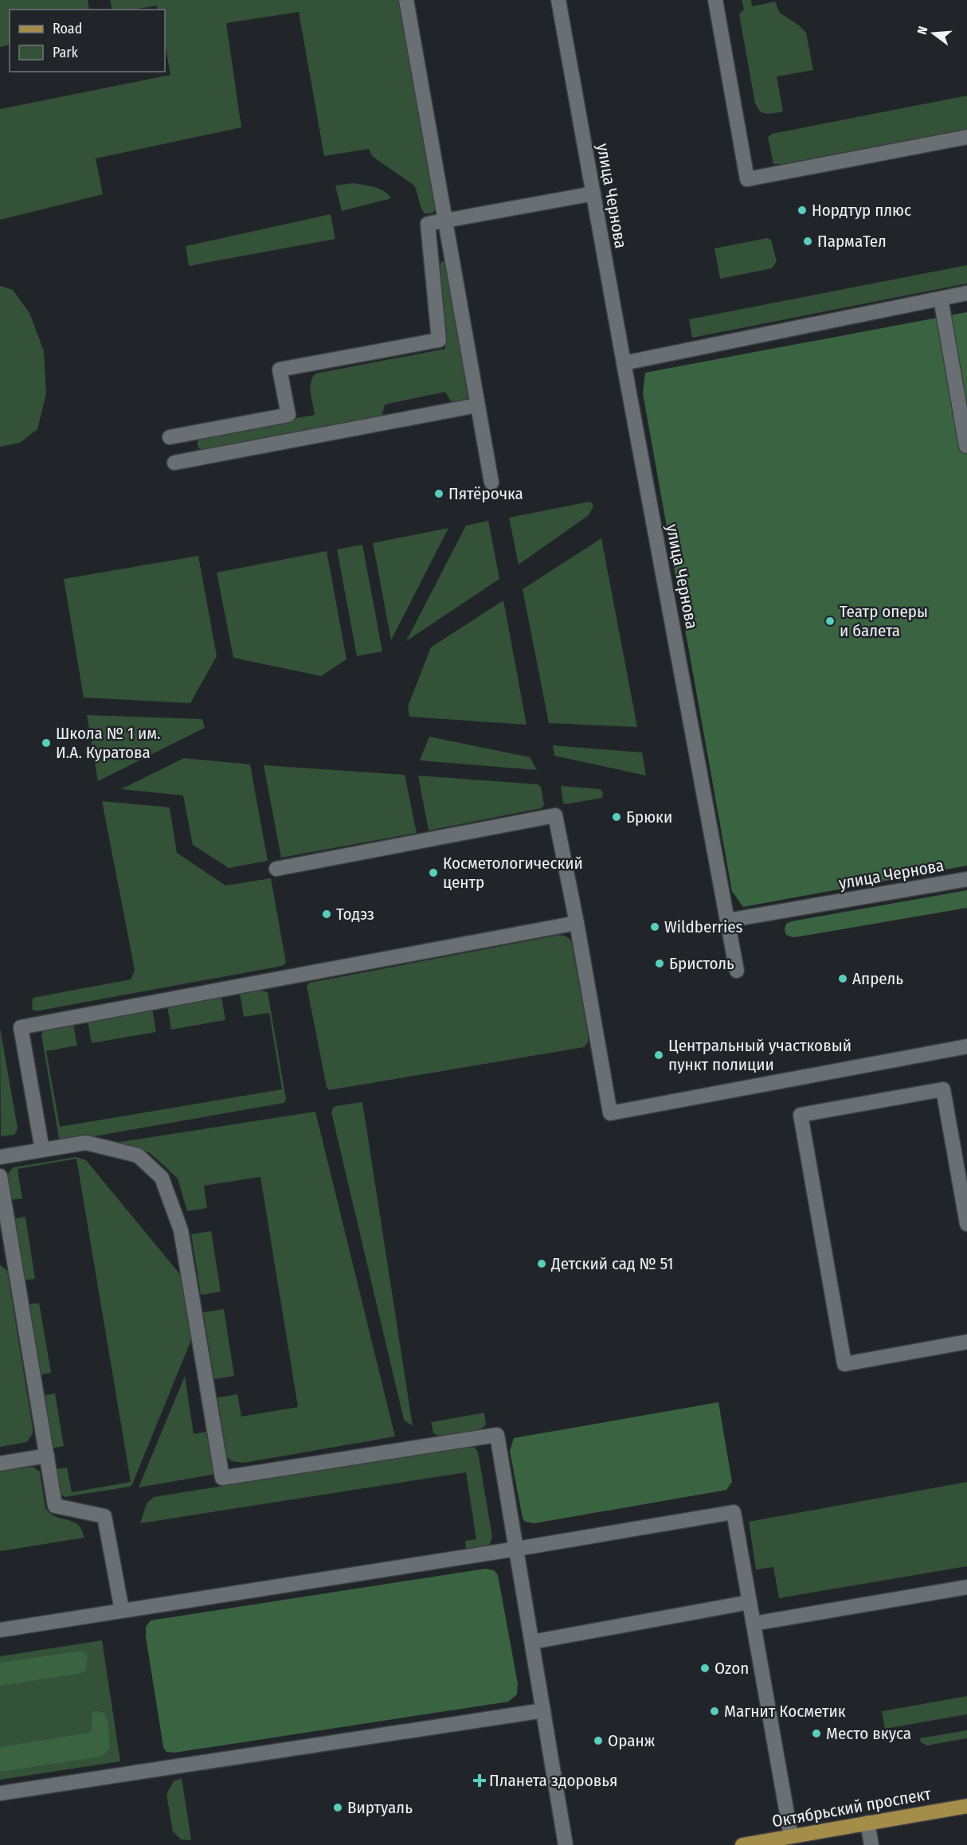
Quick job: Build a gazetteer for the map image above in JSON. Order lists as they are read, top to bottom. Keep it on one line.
{"streets":{"main road":["Октябрьский проспект"],"street":["улица Чернова"]},"places":{"other":["Нордтур плюс","ПармаТел","Пятёрочка","Театр оперы и балета","Школа № 1 им. И.А. Куратова","Брюки","Косметологический центр","Тодэз","Wildberries","Бристоль","Апрель","Центральный участковый пункт полиции","Детский сад № 51","Ozon","Магнит Косметик","Место вкуса","Оранж","Виртуаль"],"health":["Планета здоровья"]},"legend":["Road","Park"],"north":"left"}
